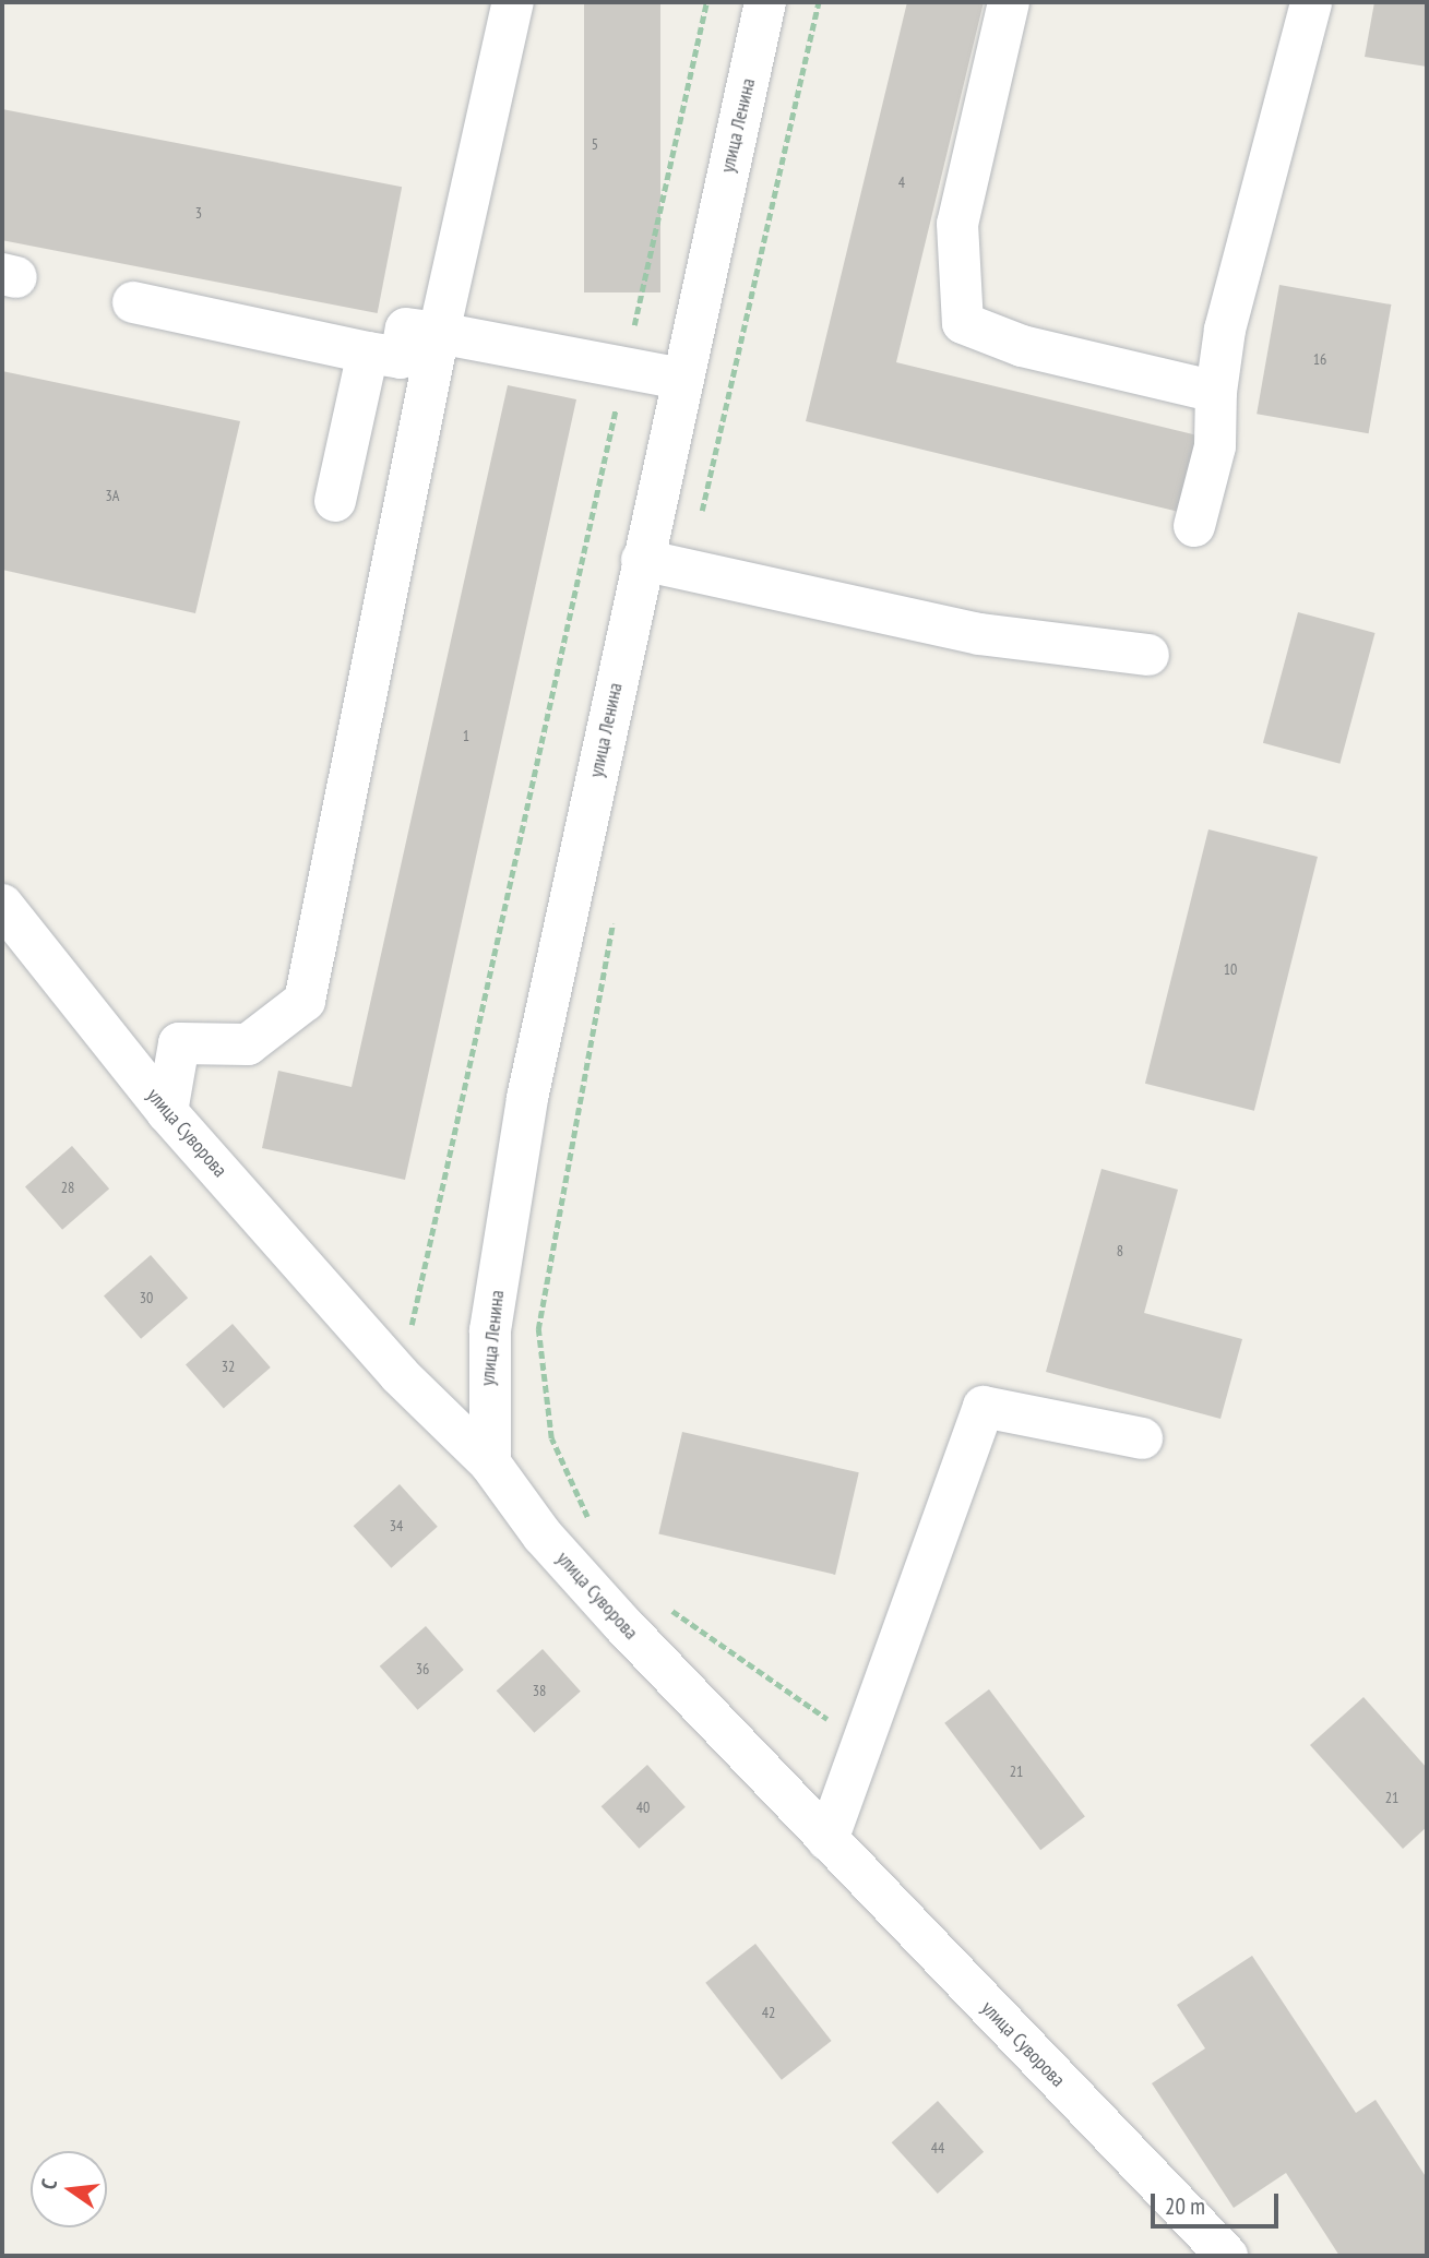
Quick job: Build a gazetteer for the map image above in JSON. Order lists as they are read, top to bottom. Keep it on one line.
{"streets":{"street":["улица Ленина","улица Суворова"]},"crossings":[["улица Ленина","улица Суворова"]],"house_numbers":["5","4","3","16","3А","1","10","28","8","30","32","34","36","38","21","21","40","42","44"],"scale_bar":"20 m","north":"left"}
